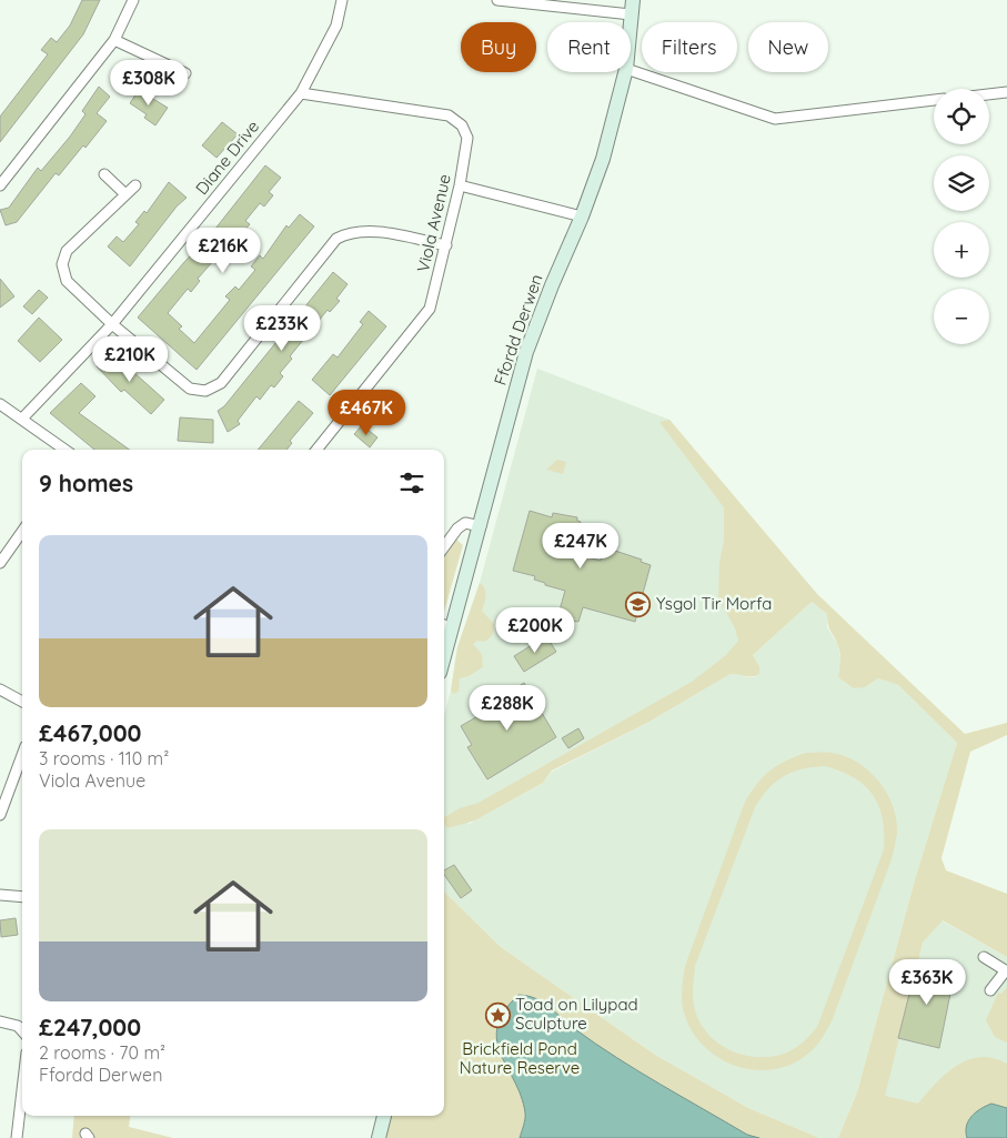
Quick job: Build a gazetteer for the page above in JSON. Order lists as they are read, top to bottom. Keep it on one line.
{"streets":{"street":["Diane Drive","Viola Avenue","Ffordd Derwen"]},"crossings":[["Diane Drive","Viola Avenue"]],"parks":["Brickfield Pond Nature Reserve"],"places":{"school or university":["Ysgol Tir Morfa"],"place":["Toad on Lilypad Sculpture"]},"page":{"chip":["Buy","Rent","Filters","New"],"price":["£308K","£216K","£233K","£210K","£467K","£247K","£200K","£288K","£363K"],"map_buttons":["+","−"],"heading":"9 homes","list":[{"name":"£467,000","note":"3 rooms · 110 m² · Viola Avenue"},{"name":"£247,000","note":"2 rooms · 70 m² · Ffordd Derwen"}]}}
